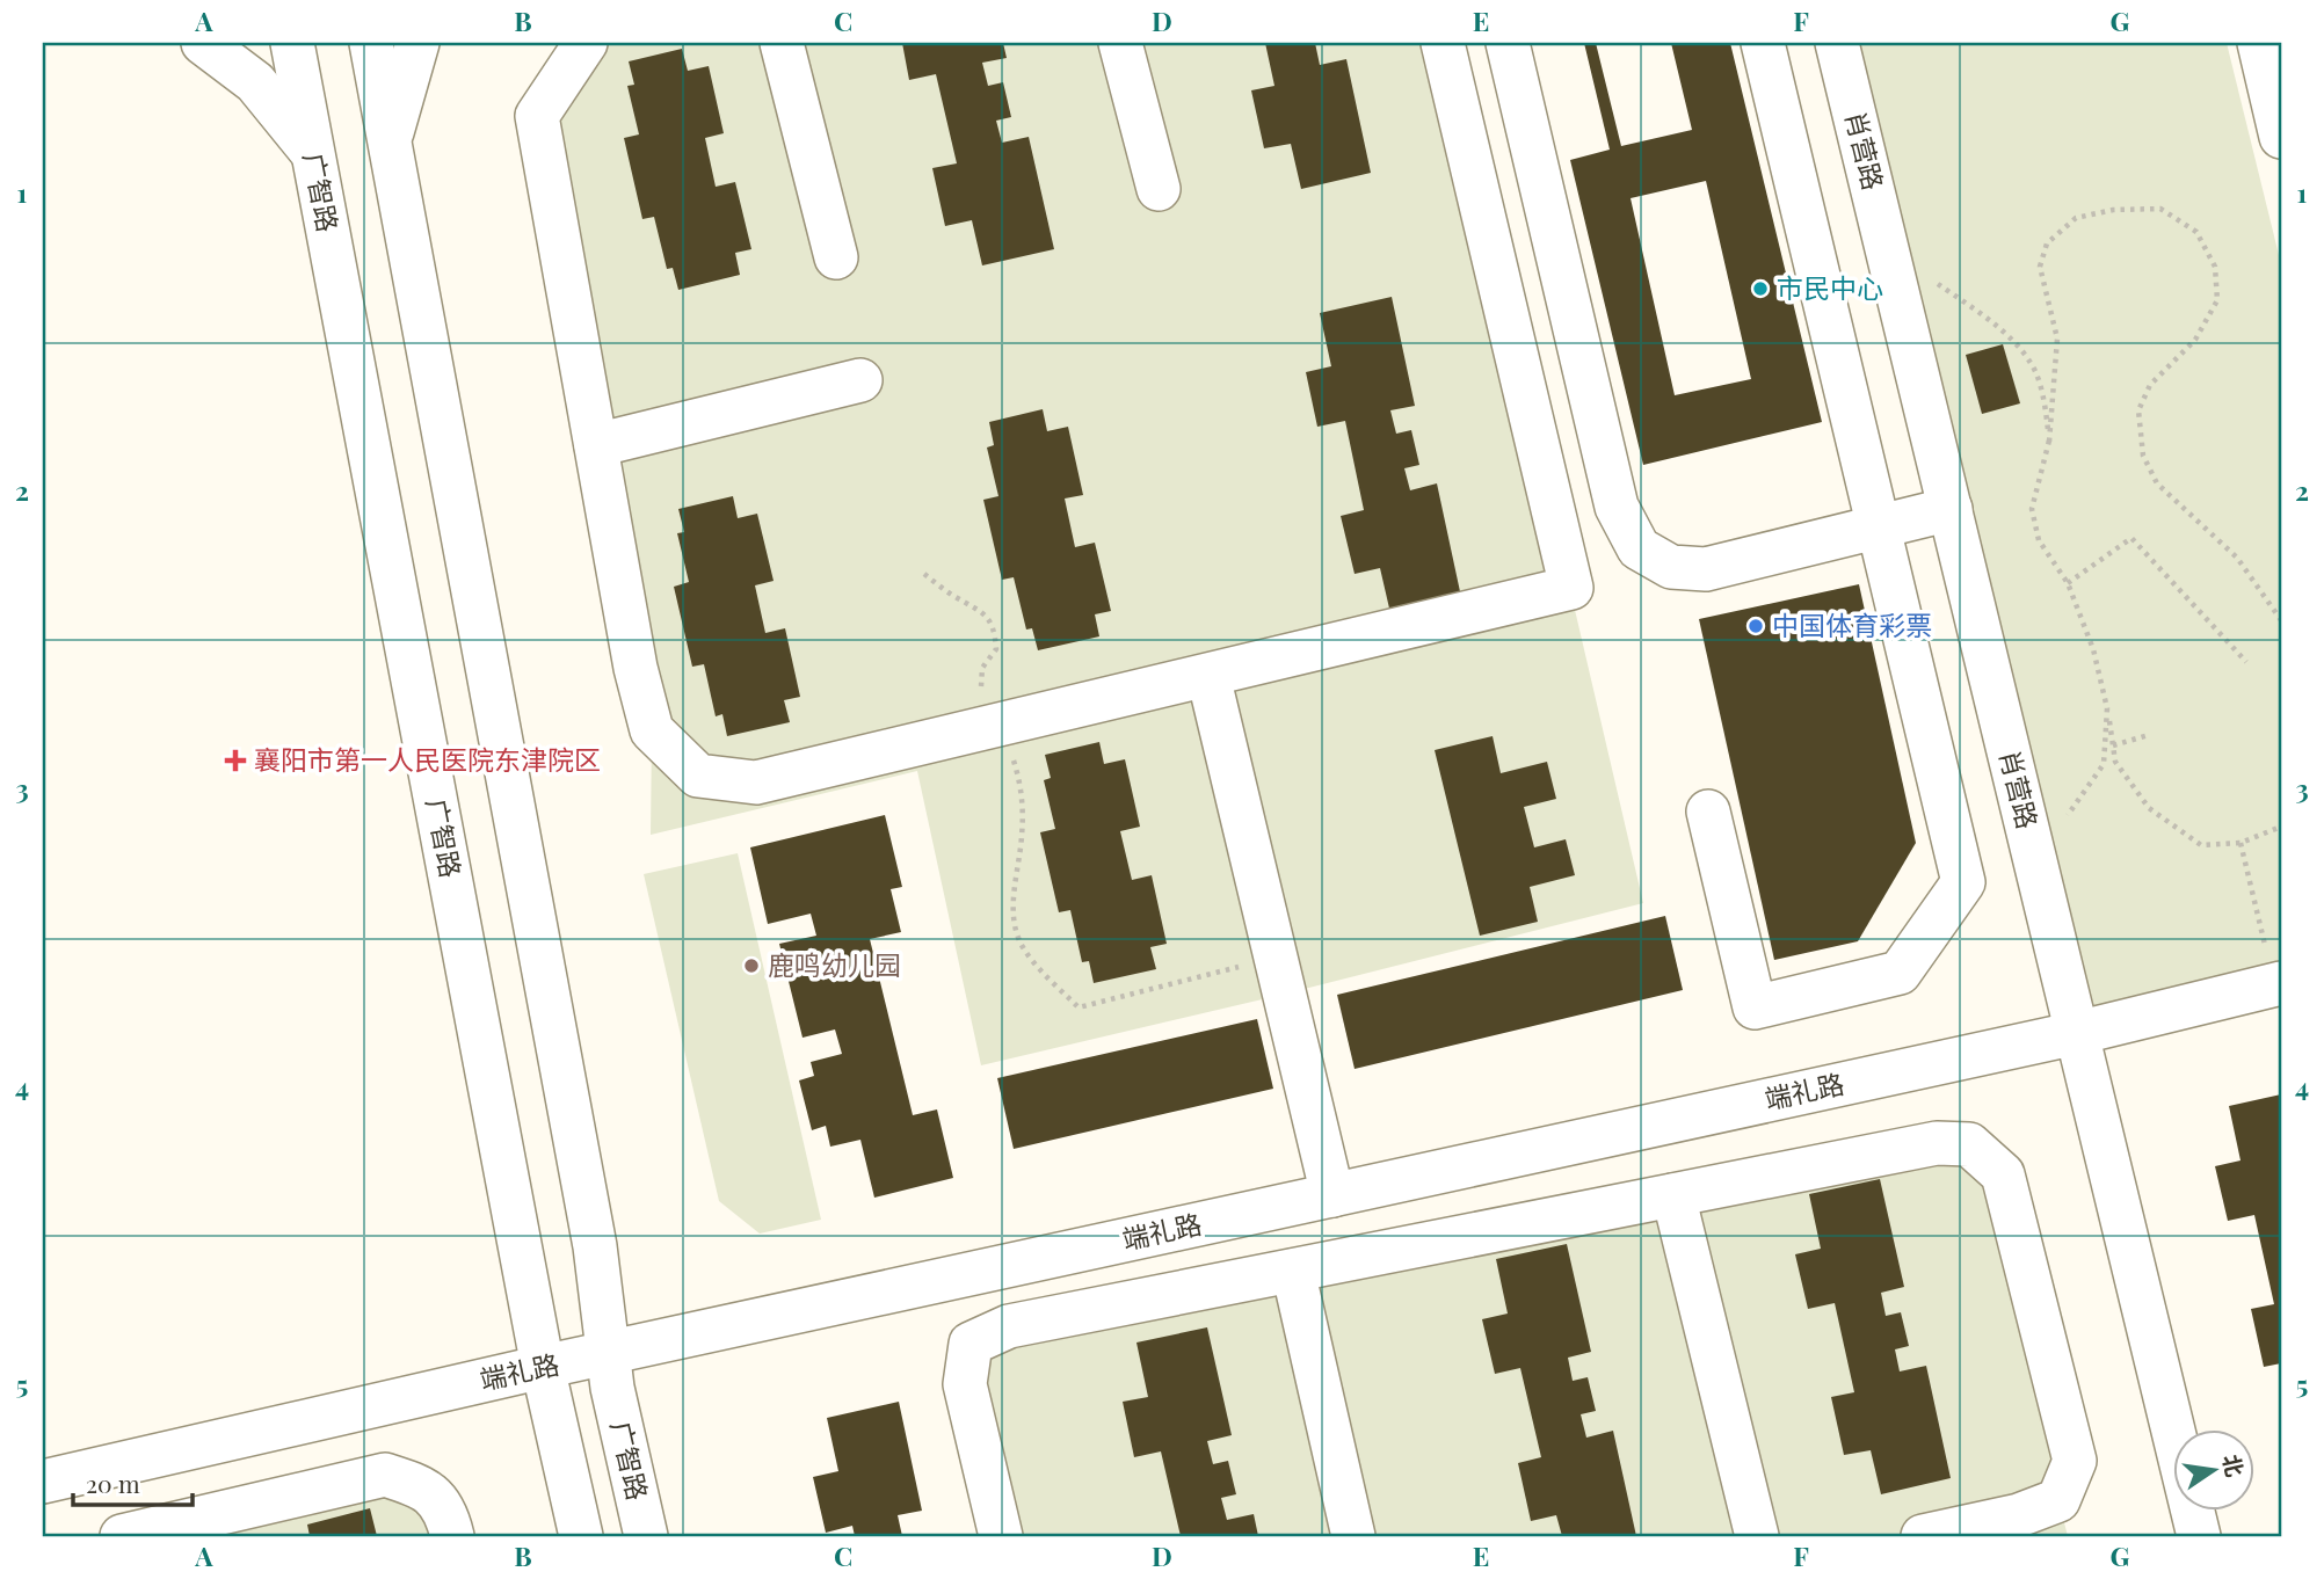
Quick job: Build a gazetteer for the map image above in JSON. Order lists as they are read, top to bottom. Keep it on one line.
{"streets":{"street":["肖营路","广智路","端礼路"]},"crossings":[["肖营路","端礼路"],["广智路","端礼路"]],"places":{"other":["市民中心","中国体育彩票","鹿鸣幼儿园"],"health":["襄阳市第一人民医院东津院区"]},"scale_bar":"20 m","north":"right","grid":{"columns":["A","B","C","D","E","F","G"],"rows":["1","2","3","4","5"]}}
